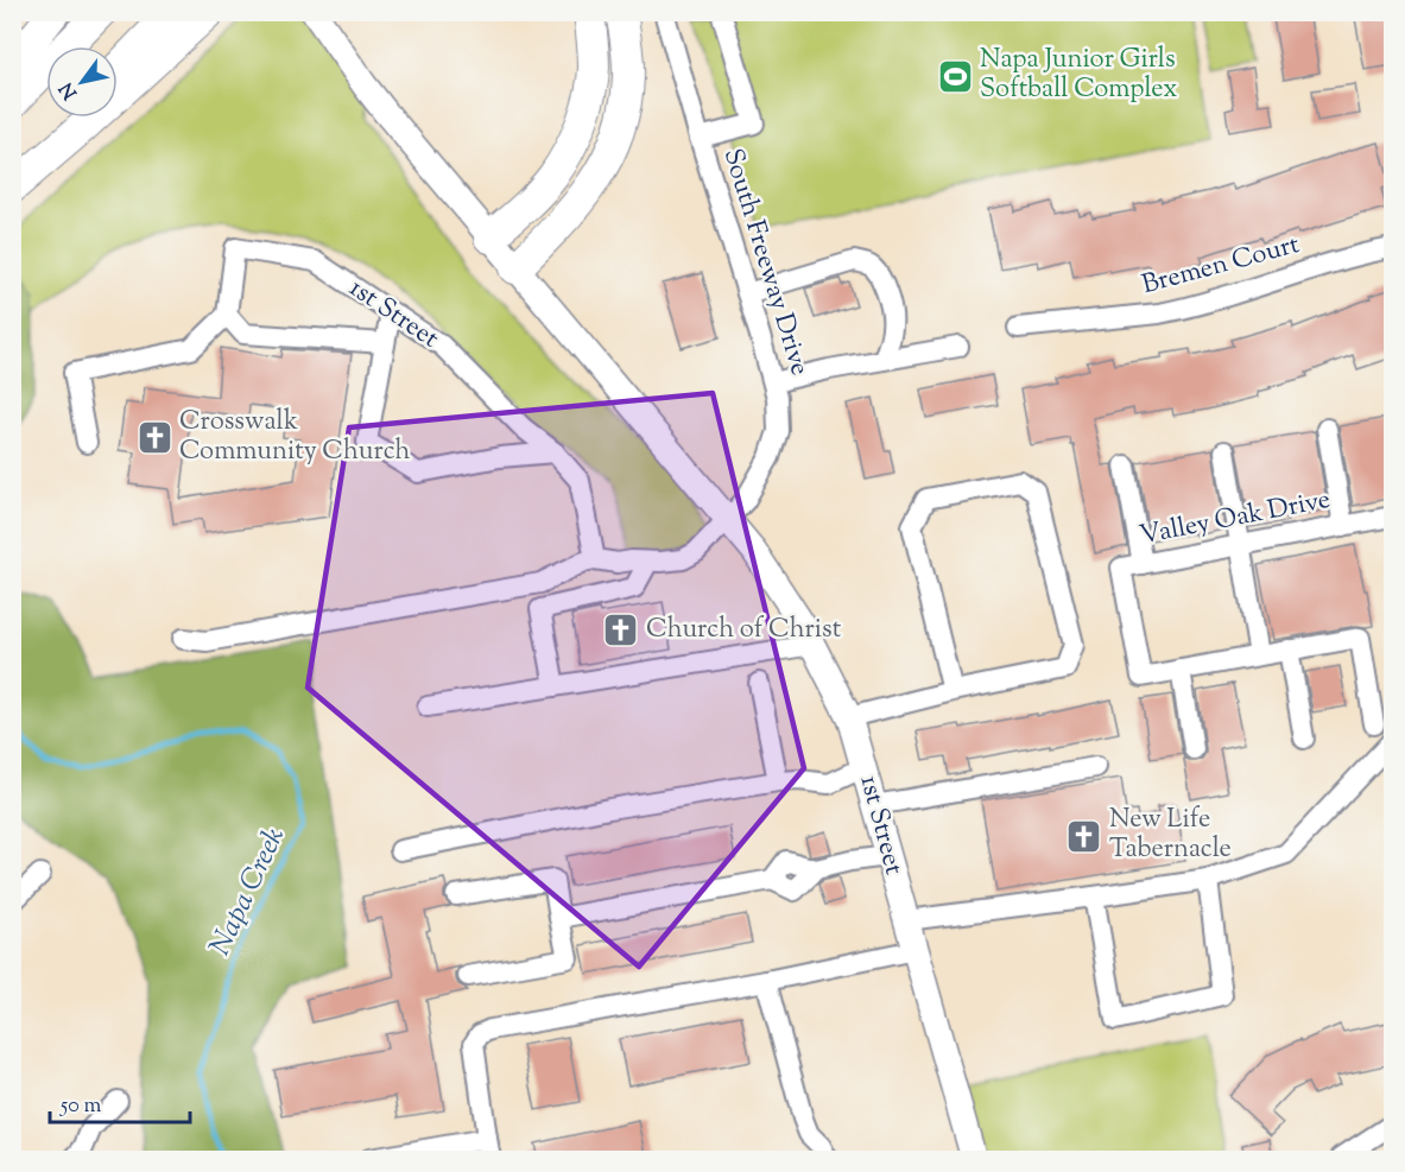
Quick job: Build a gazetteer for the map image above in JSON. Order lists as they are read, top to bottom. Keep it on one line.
{"streets":{"main road":["1st Street"],"street":["South Freeway Drive","Bremen Court","Valley Oak Drive"]},"crossings":[["South Freeway Drive","1st Street"]],"water":["Napa Creek"],"places":{"sports":["Napa Junior Girls Softball Complex"],"church":["Crosswalk Community Church","Church of Christ","New Life Tabernacle"]},"scale_bar":"50 m","north":"bottom left"}
